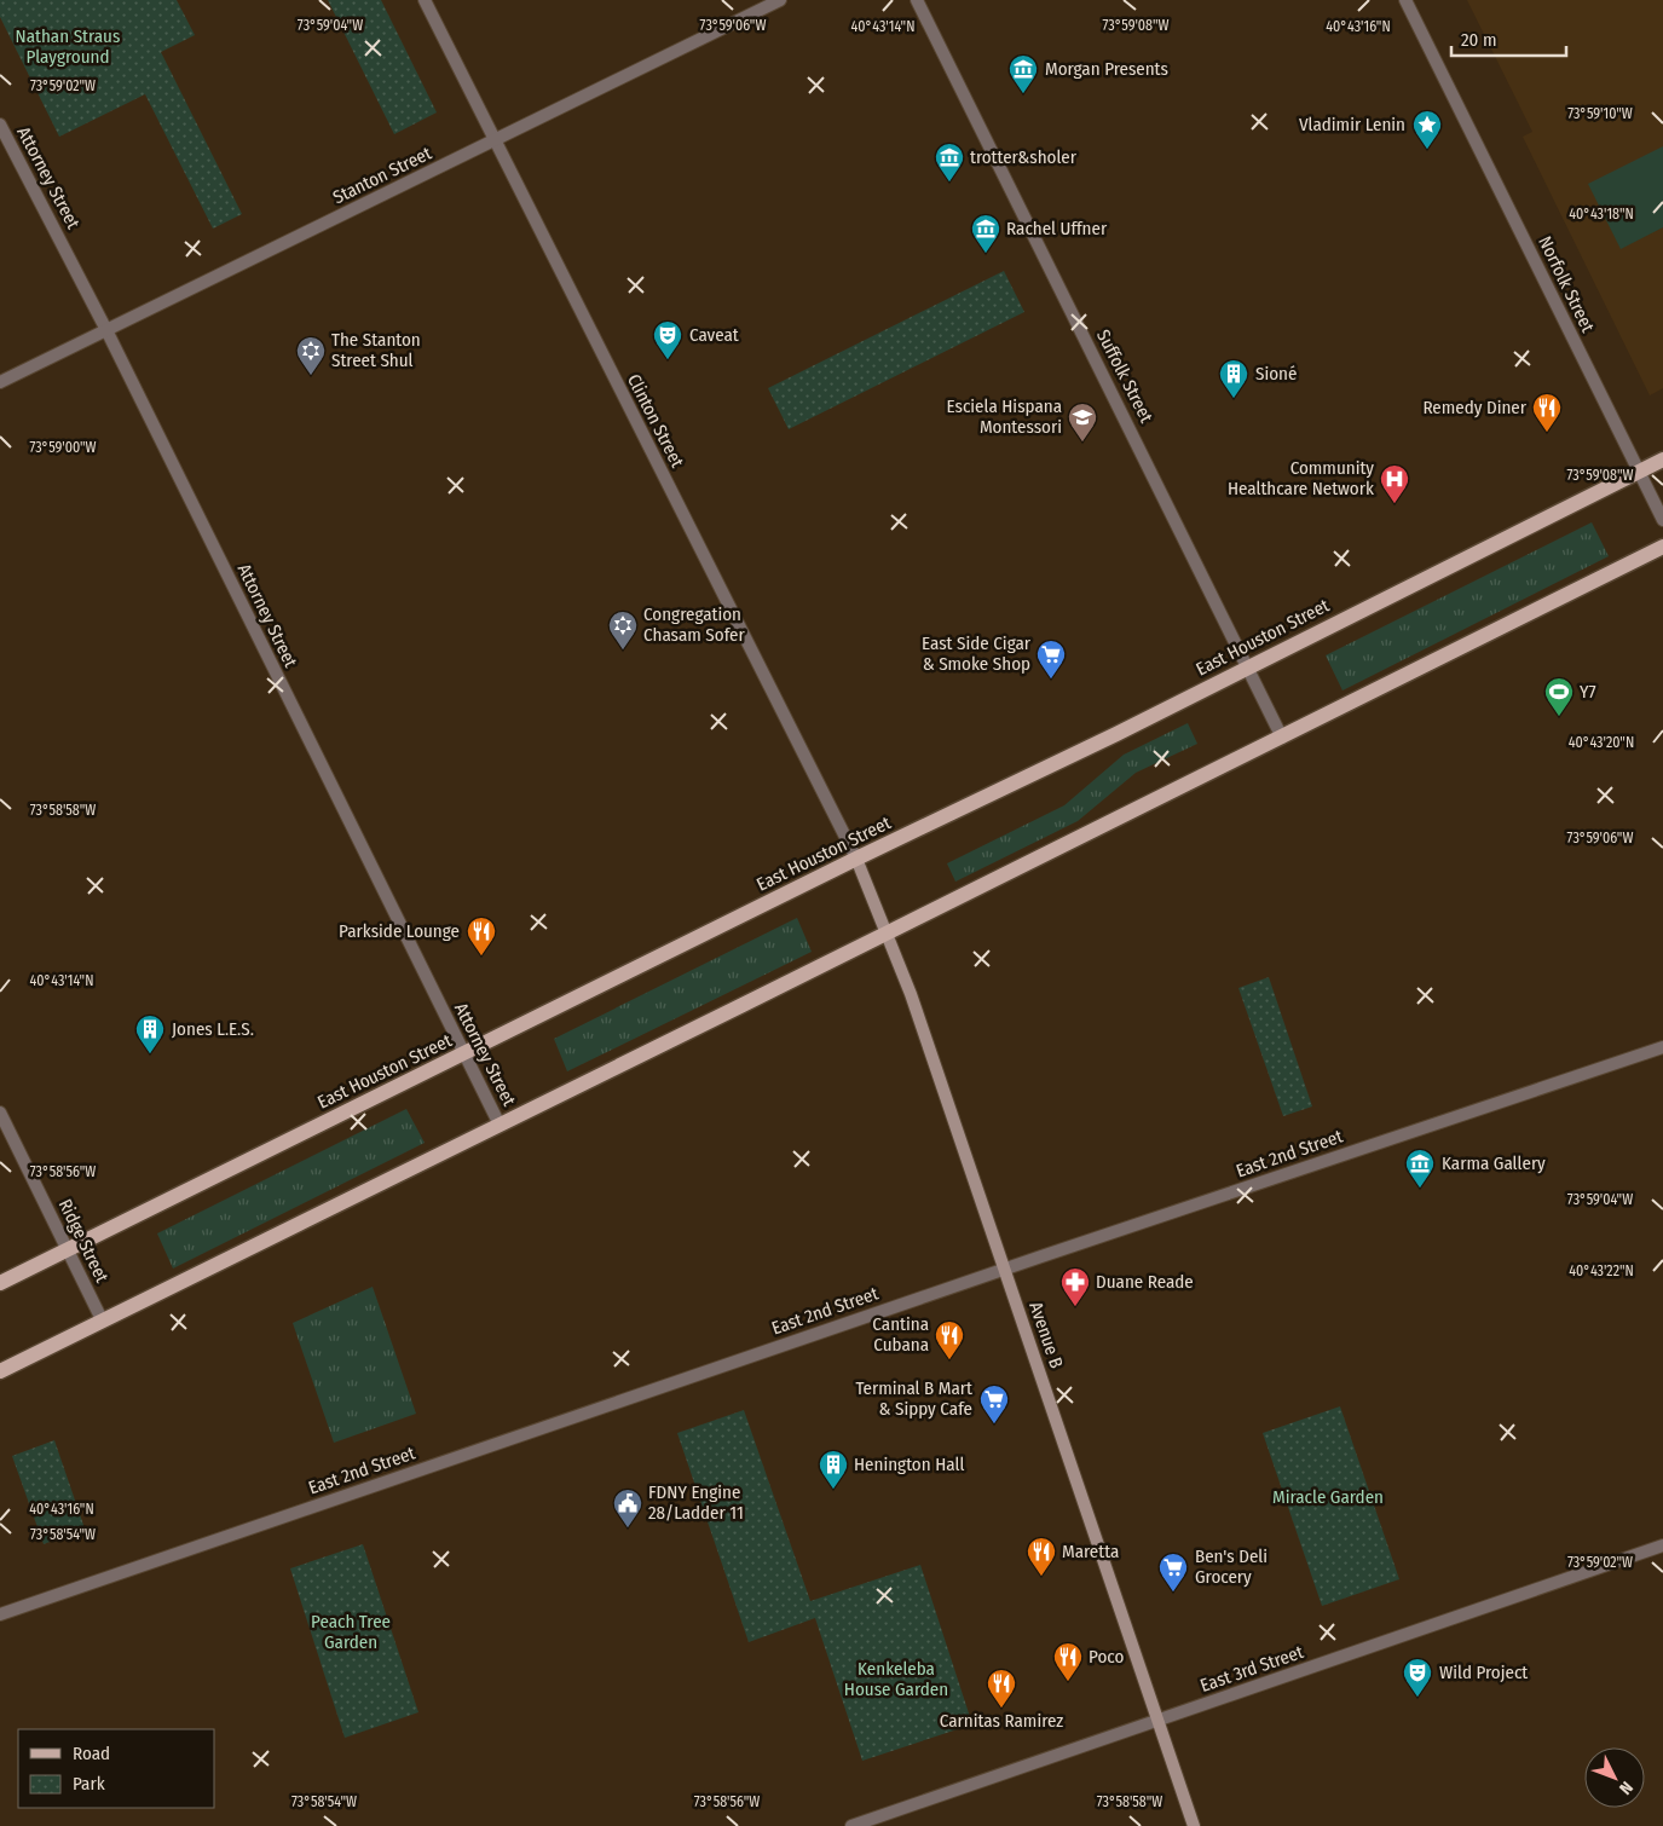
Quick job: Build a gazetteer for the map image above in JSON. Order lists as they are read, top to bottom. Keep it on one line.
{"streets":{"main road":["East Houston Street"],"street":["Stanton Street","Attorney Street","Norfolk Street","Suffolk Street","Clinton Street","East 2nd Street","Ridge Street","Avenue B","East 3rd Street"]},"crossings":[["Stanton Street","Attorney Street"],["Stanton Street","Clinton Street"],["Attorney Street","East Houston Street"],["Norfolk Street","East Houston Street"],["Suffolk Street","East Houston Street"],["Clinton Street","East Houston Street"],["Clinton Street","Avenue B"],["East Houston Street","Ridge Street"],["East Houston Street","Avenue B"],["East 2nd Street","Avenue B"],["Avenue B","East 3rd Street"]],"parks":["Nathan Straus Playground","Miracle Garden","Peach Tree Garden","Kenkeleba House Garden"],"places":{"museum":["Morgan Presents","trotter&sholer","Rachel Uffner","Karma Gallery"],"place":["Vladimir Lenin"],"theatre":["Caveat","Wild Project"],"synagogue":["The Stanton Street Shul","Congregation Chasam Sofer"],"building":["Sioné","Jones L.E.S.","Henington Hall"],"restaurant":["Remedy Diner","Parkside Lounge","Cantina Cubana","Maretta","Poco","Carnitas Ramirez"],"school or university":["Esciela Hispana Montessori"],"hospital":["Community Healthcare Network"],"supermarket":["East Side Cigar & Smoke Shop","Terminal B Mart & Sippy Cafe","Ben's Deli Grocery"],"sports":["Y7"],"pharmacy":["Duane Reade"],"public building":["FDNY Engine 28/Ladder 11"]},"legend":["Road","Park"],"scale_bar":"20 m","north":"bottom right","coordinates":["73°59'04\"W","73°59'06\"W","73°59'08\"W","40°43'14\"N","40°43'16\"N","73°59'02\"W","73°59'10\"W","40°43'18\"N","73°59'00\"W","40°43'20\"N","73°58'58\"W","73°58'56\"W","40°43'22\"N","73°58'54\"W"]}
